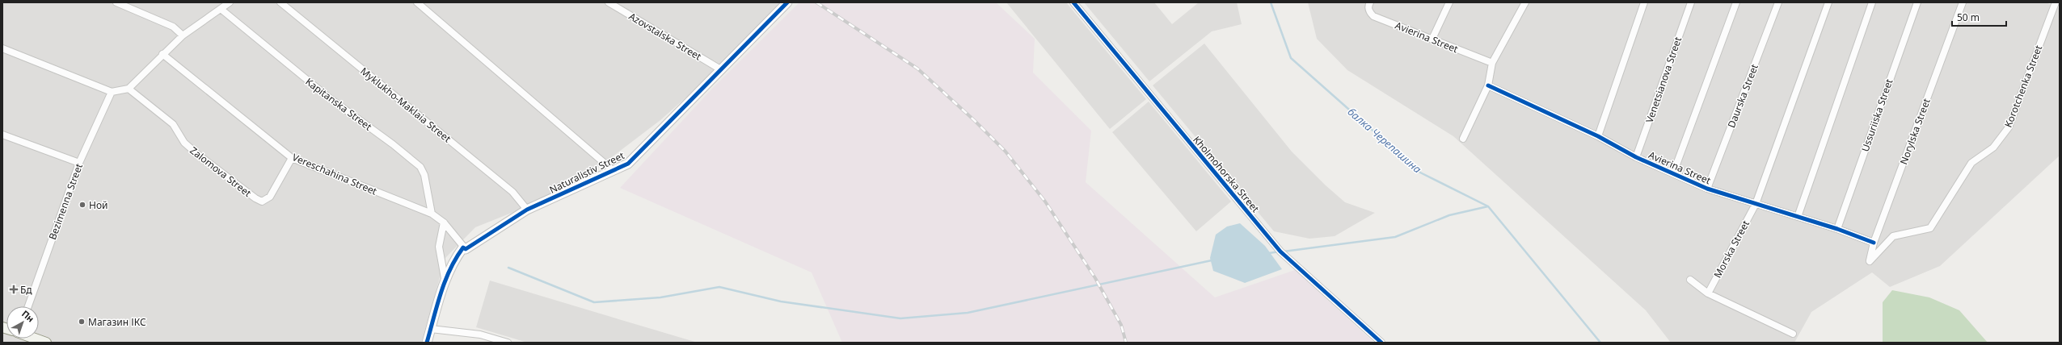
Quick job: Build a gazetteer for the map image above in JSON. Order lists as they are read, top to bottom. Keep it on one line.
{"streets":{"street":["Azovstalska Street","Avierina Street","Venetsianova Street","Korotchenka Street","Daurska Street","Kapitanska Street","Myklukho-Maklaia Street","Ussuriiska Street","Norylska Street","Zalomova Street","Naturalistiv Street","Vereschahina Street","Kholmohorska Street","Bezimenna Street","Morska Street"]},"crossings":[["Azovstalska Street","Naturalistiv Street"],["Avierina Street","Venetsianova Street"],["Avierina Street","Daurska Street"],["Avierina Street","Ussuriiska Street"],["Avierina Street","Norylska Street"],["Avierina Street","Morska Street"],["Korotchenka Street","Norylska Street"],["Kapitanska Street","Vereschahina Street"],["Myklukho-Maklaia Street","Naturalistiv Street"],["Zalomova Street","Vereschahina Street"],["Naturalistiv Street","Vereschahina Street"]],"water":["балка Черепашина"],"places":{"other":["Ной","Магазин ІКС"],"health":["Бд"]},"scale_bar":"50 m","north":"top right"}
